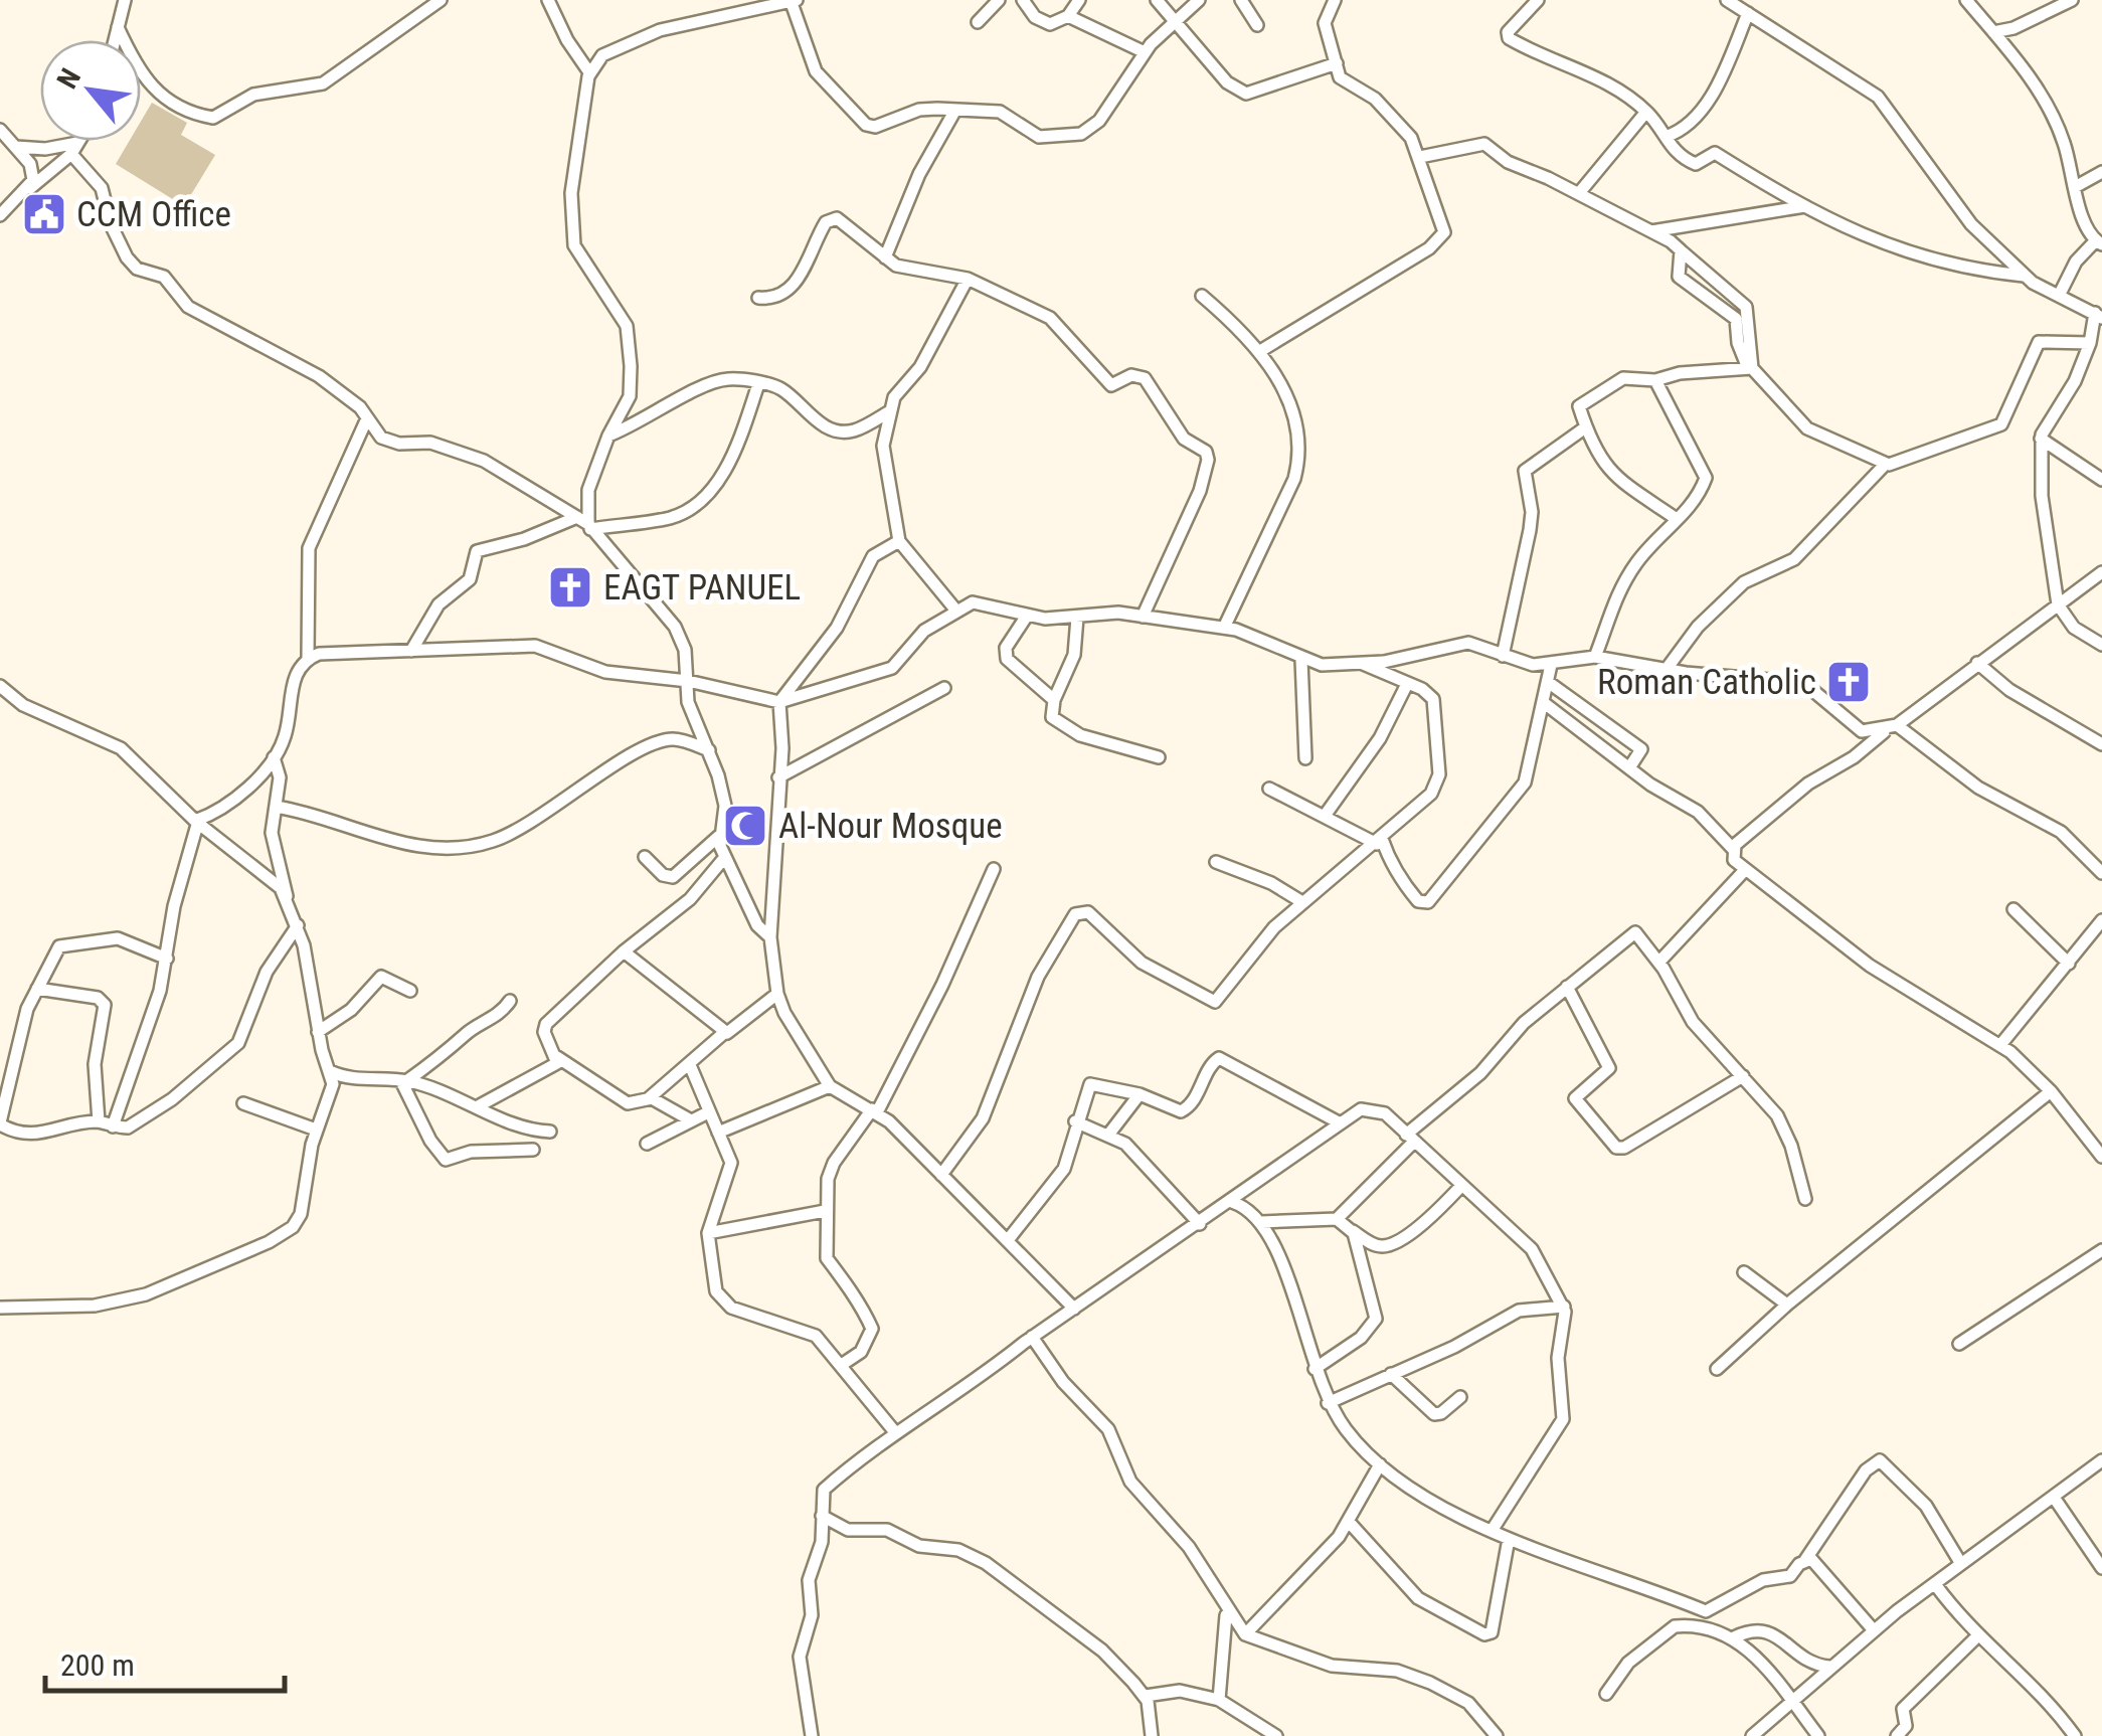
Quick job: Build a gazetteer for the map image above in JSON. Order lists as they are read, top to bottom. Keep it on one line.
{"places":{"public building":["CCM Office"],"church":["EAGT PANUEL","Roman Catholic"],"mosque":["Al-Nour Mosque"]},"scale_bar":"200 m","north":"top left"}
